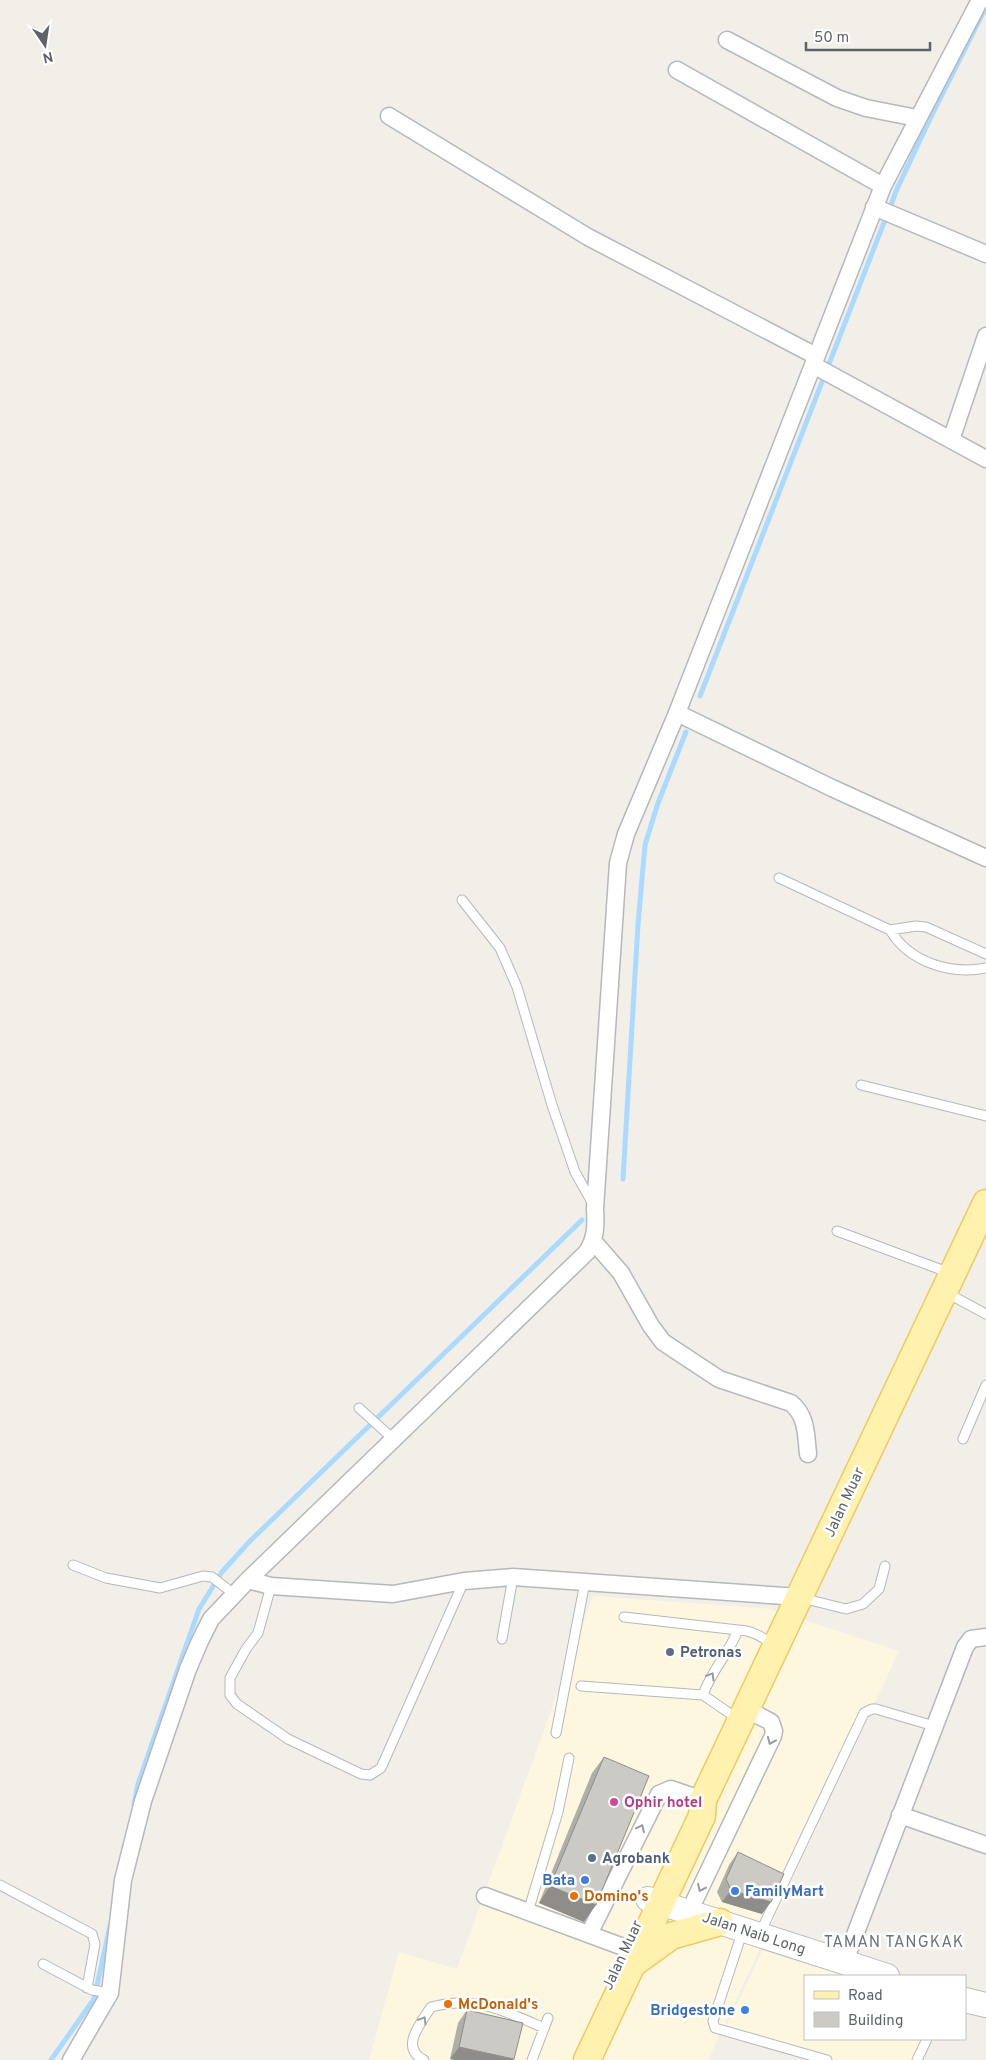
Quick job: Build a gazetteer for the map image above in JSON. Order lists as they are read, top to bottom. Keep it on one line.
{"streets":{"main road":["Jalan Muar","Jalan Naib Long"]},"crossings":[["Jalan Muar","Jalan Naib Long"]],"districts":["TAMAN TANGKAK"],"places":["Petronas","Ophir hotel","Agrobank","Bata","FamilyMart","Domino's","McDonald's","Bridgestone"],"legend":["Road","Building"],"scale_bar":"50 m","north":"bottom"}
